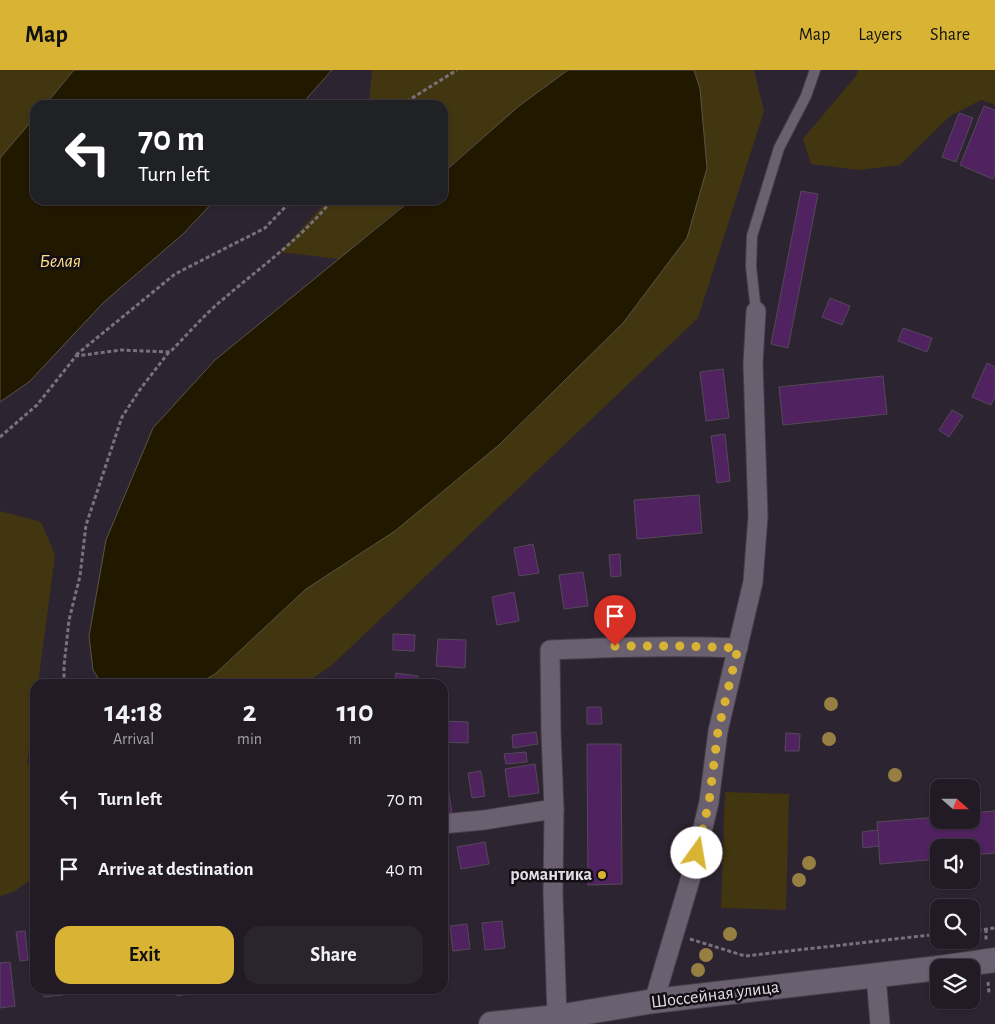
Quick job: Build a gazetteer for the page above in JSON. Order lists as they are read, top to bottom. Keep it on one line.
{"streets":{"street":["Шоссейная улица"]},"water":["Белая"],"places":["романтика"],"north":"right","page":{"header":"Map","nav":["Map","Layers","Share"],"turn":["70 m","Turn left"],"eta":["14:18","Arrival","2","min","110","m"],"list":[{"name":"Turn left","value":"70 m"},{"name":"Arrive at destination","value":"40 m"}],"buttons":["Exit","Share"]}}
